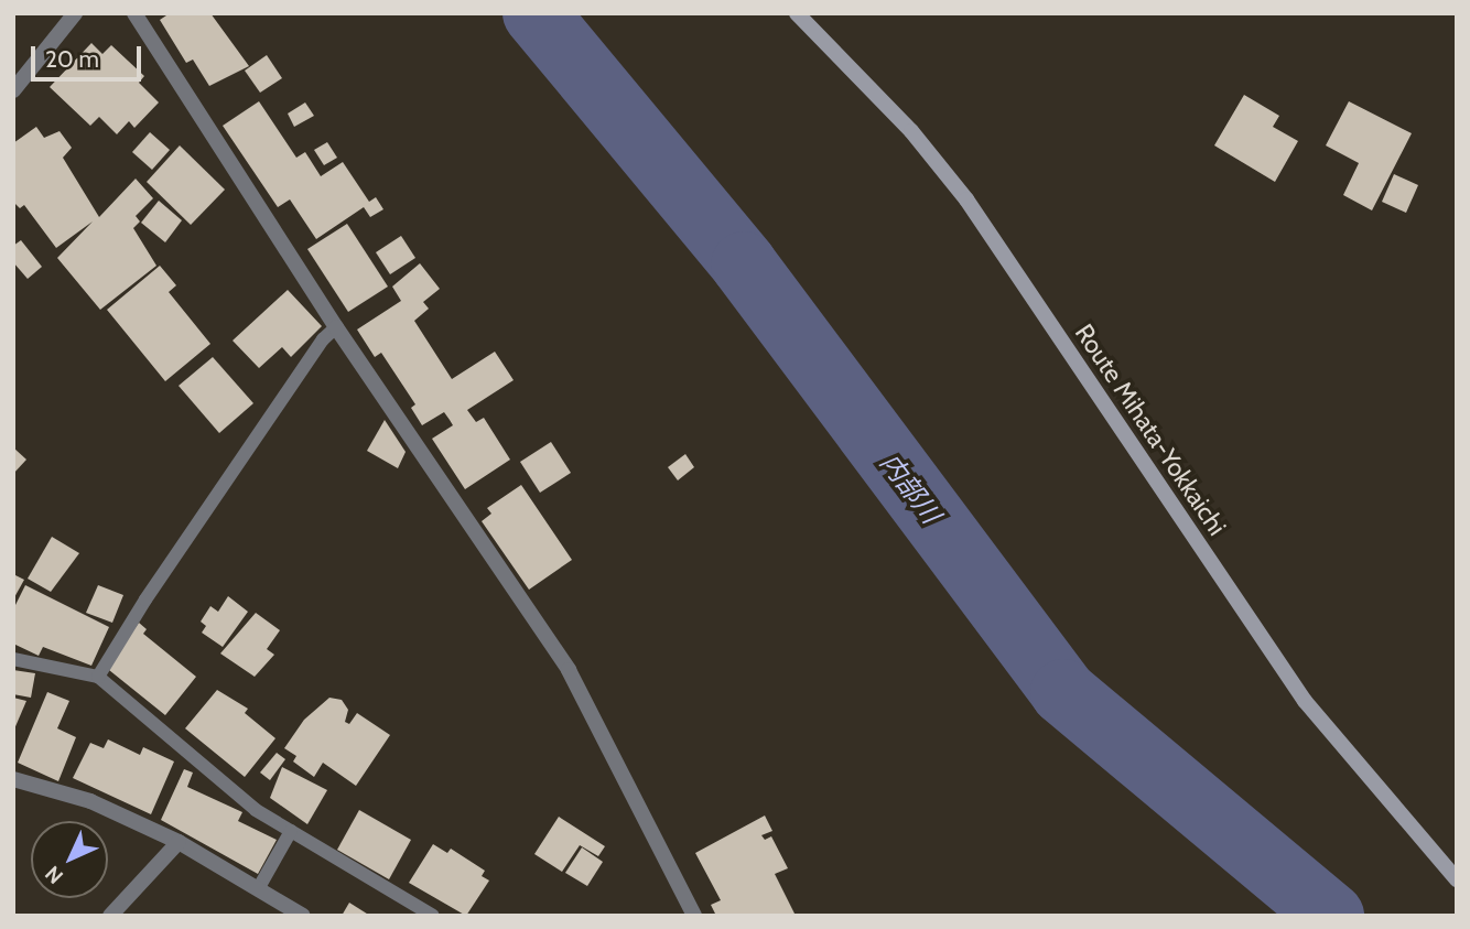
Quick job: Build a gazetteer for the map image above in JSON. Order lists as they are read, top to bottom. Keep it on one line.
{"streets":{"main road":["Route Mihata-Yokkaichi"]},"water":["内部川"],"scale_bar":"20 m","north":"bottom left"}
